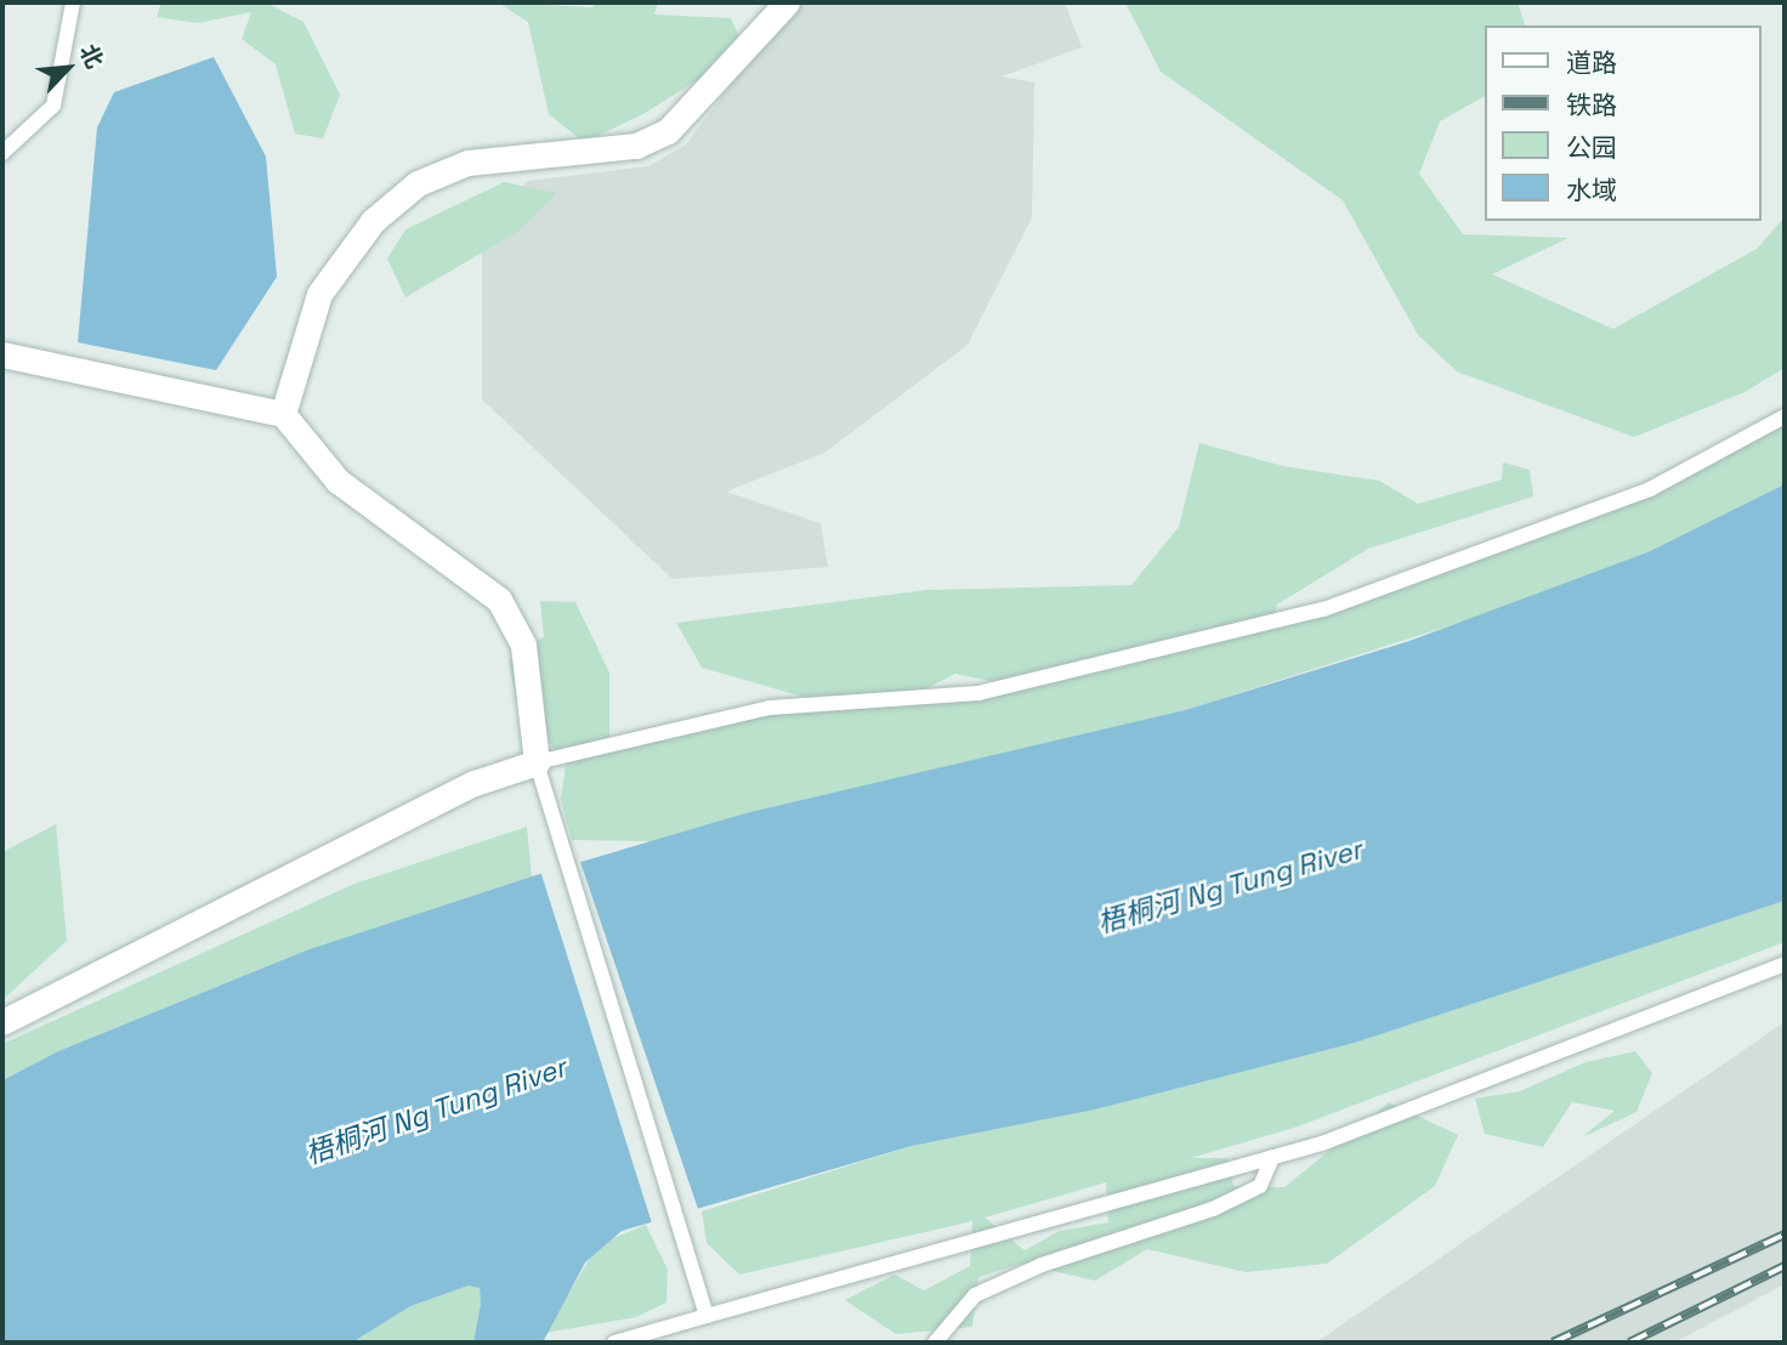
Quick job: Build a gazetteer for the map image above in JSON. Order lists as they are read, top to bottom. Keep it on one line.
{"water":["梧桐河 Ng Tung River"],"legend":["道路","铁路","公园","水域"],"north":"top right"}
